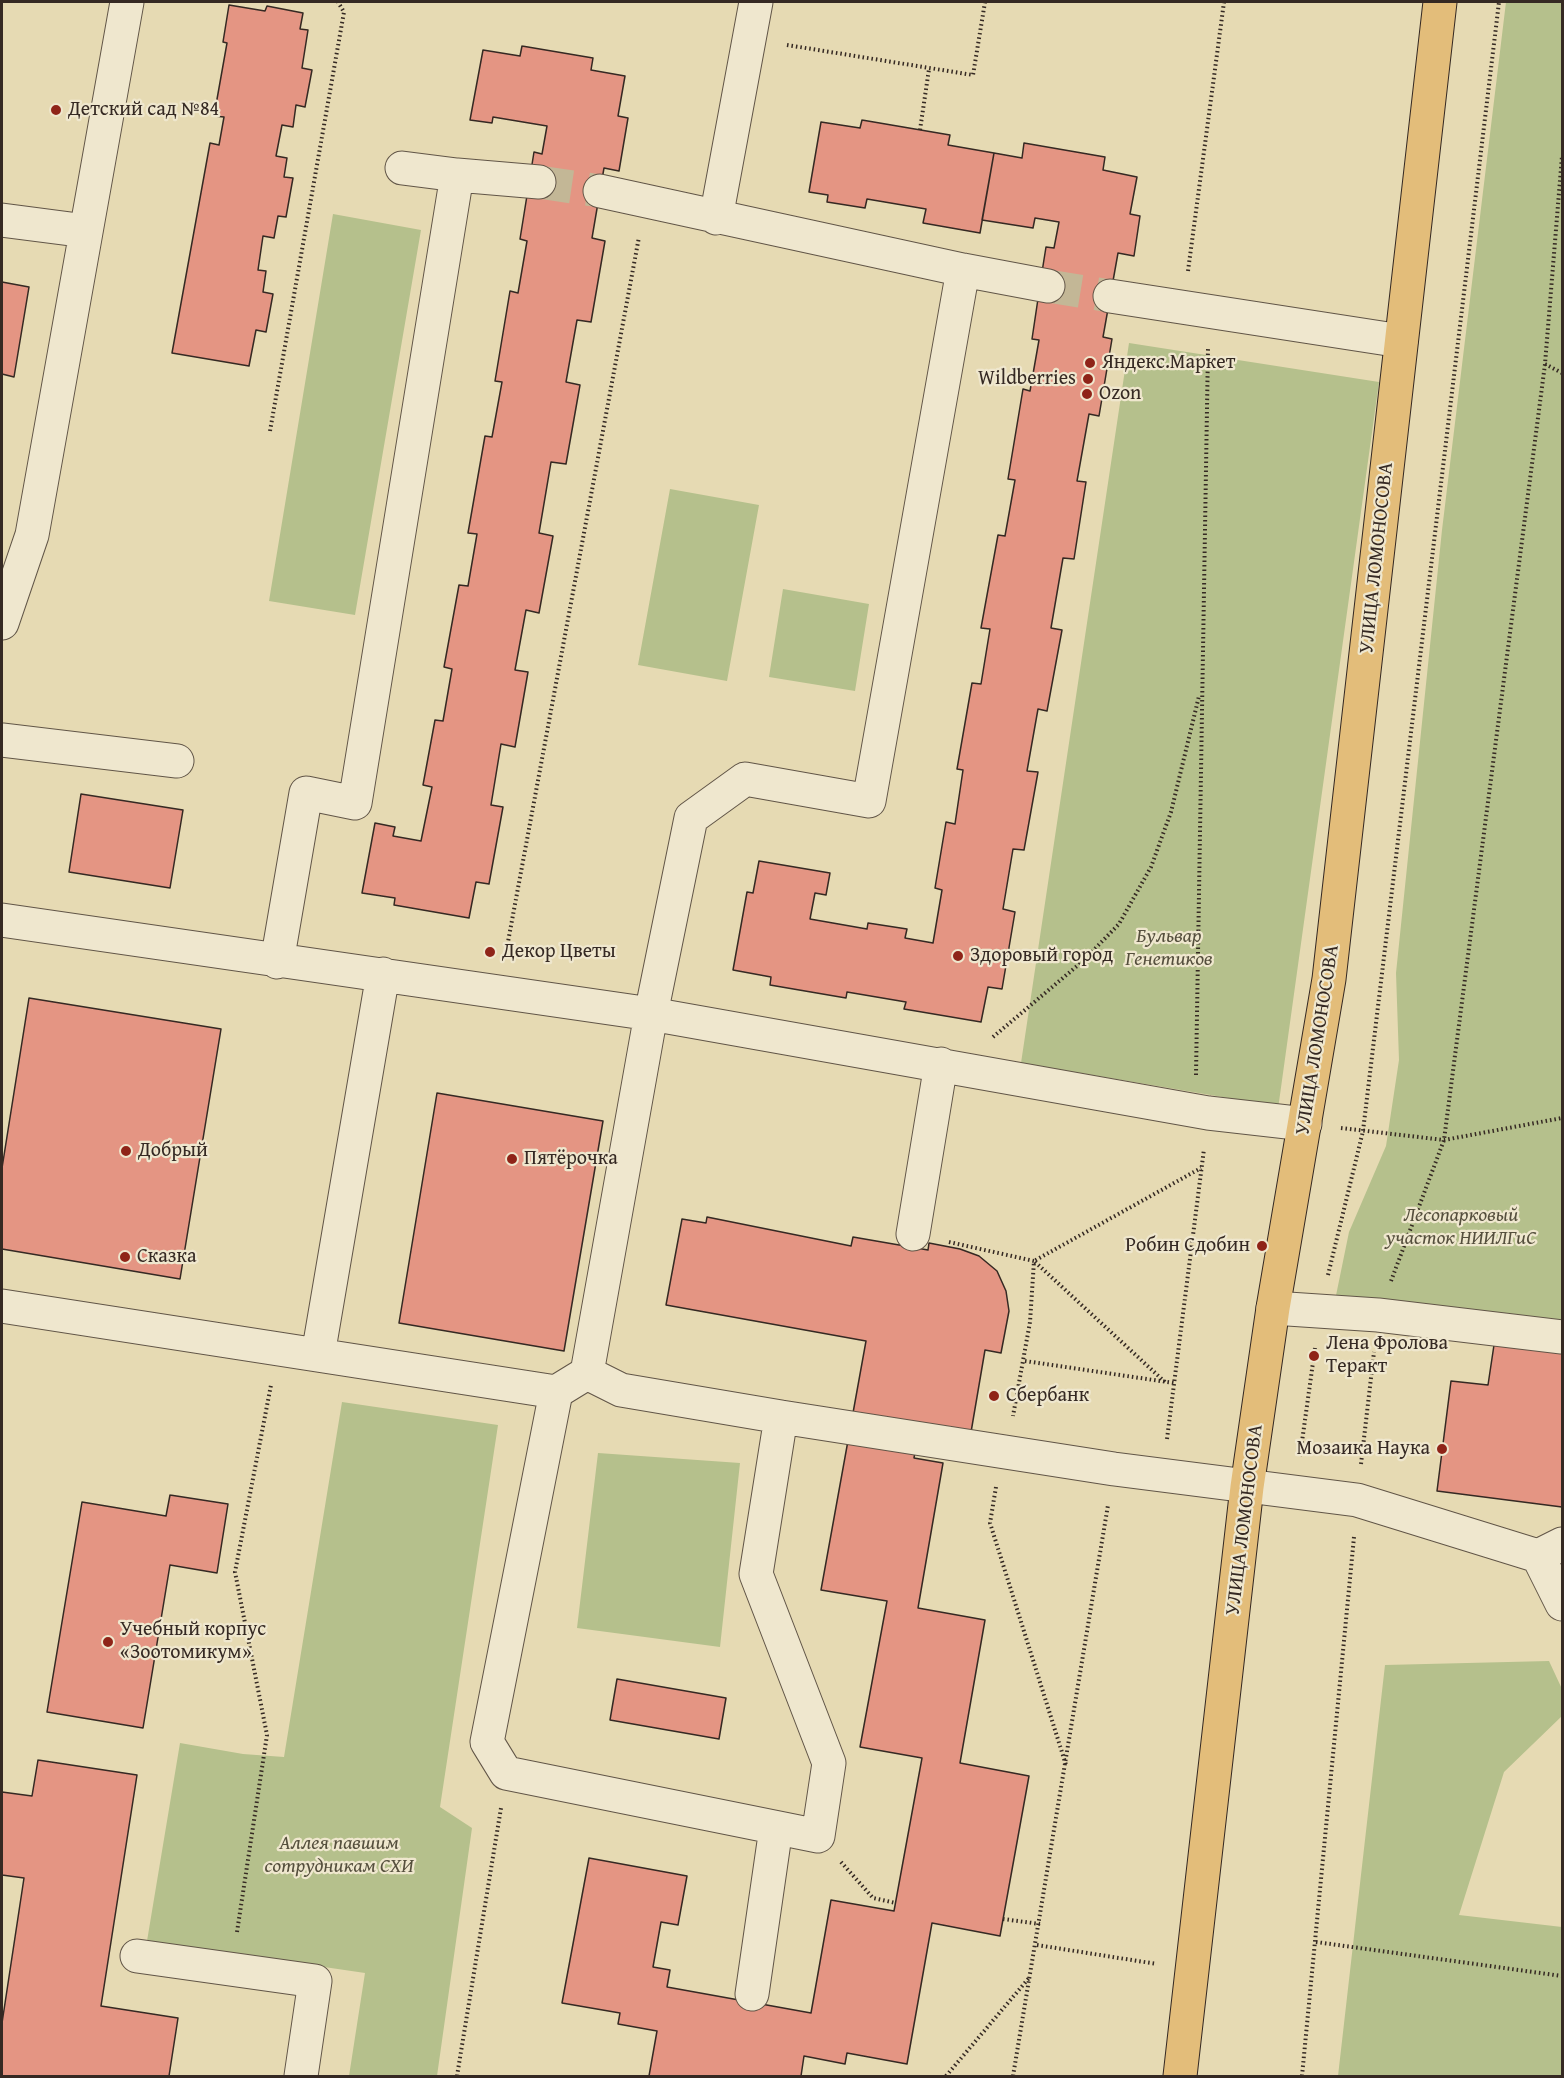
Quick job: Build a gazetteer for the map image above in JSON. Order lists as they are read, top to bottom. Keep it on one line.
{"streets":{"main road":["УЛИЦА ЛОМОНОСОВА"]},"parks":["Бульвар Генетиков","Лесопарковый участок НИИЛГиС","Аллея павшим сотрудникам СХИ"],"places":["Детский сад №84","Яндекс.Маркет","Wildberries","Ozon","Декор Цветы","Здоровый город","Добрый","Пятёрочка","Робин Сдобин","Сказка","Лена Фролова Теракт","Сбербанк","Мозаика Наука","Учебный корпус «Зоотомикум»"]}
